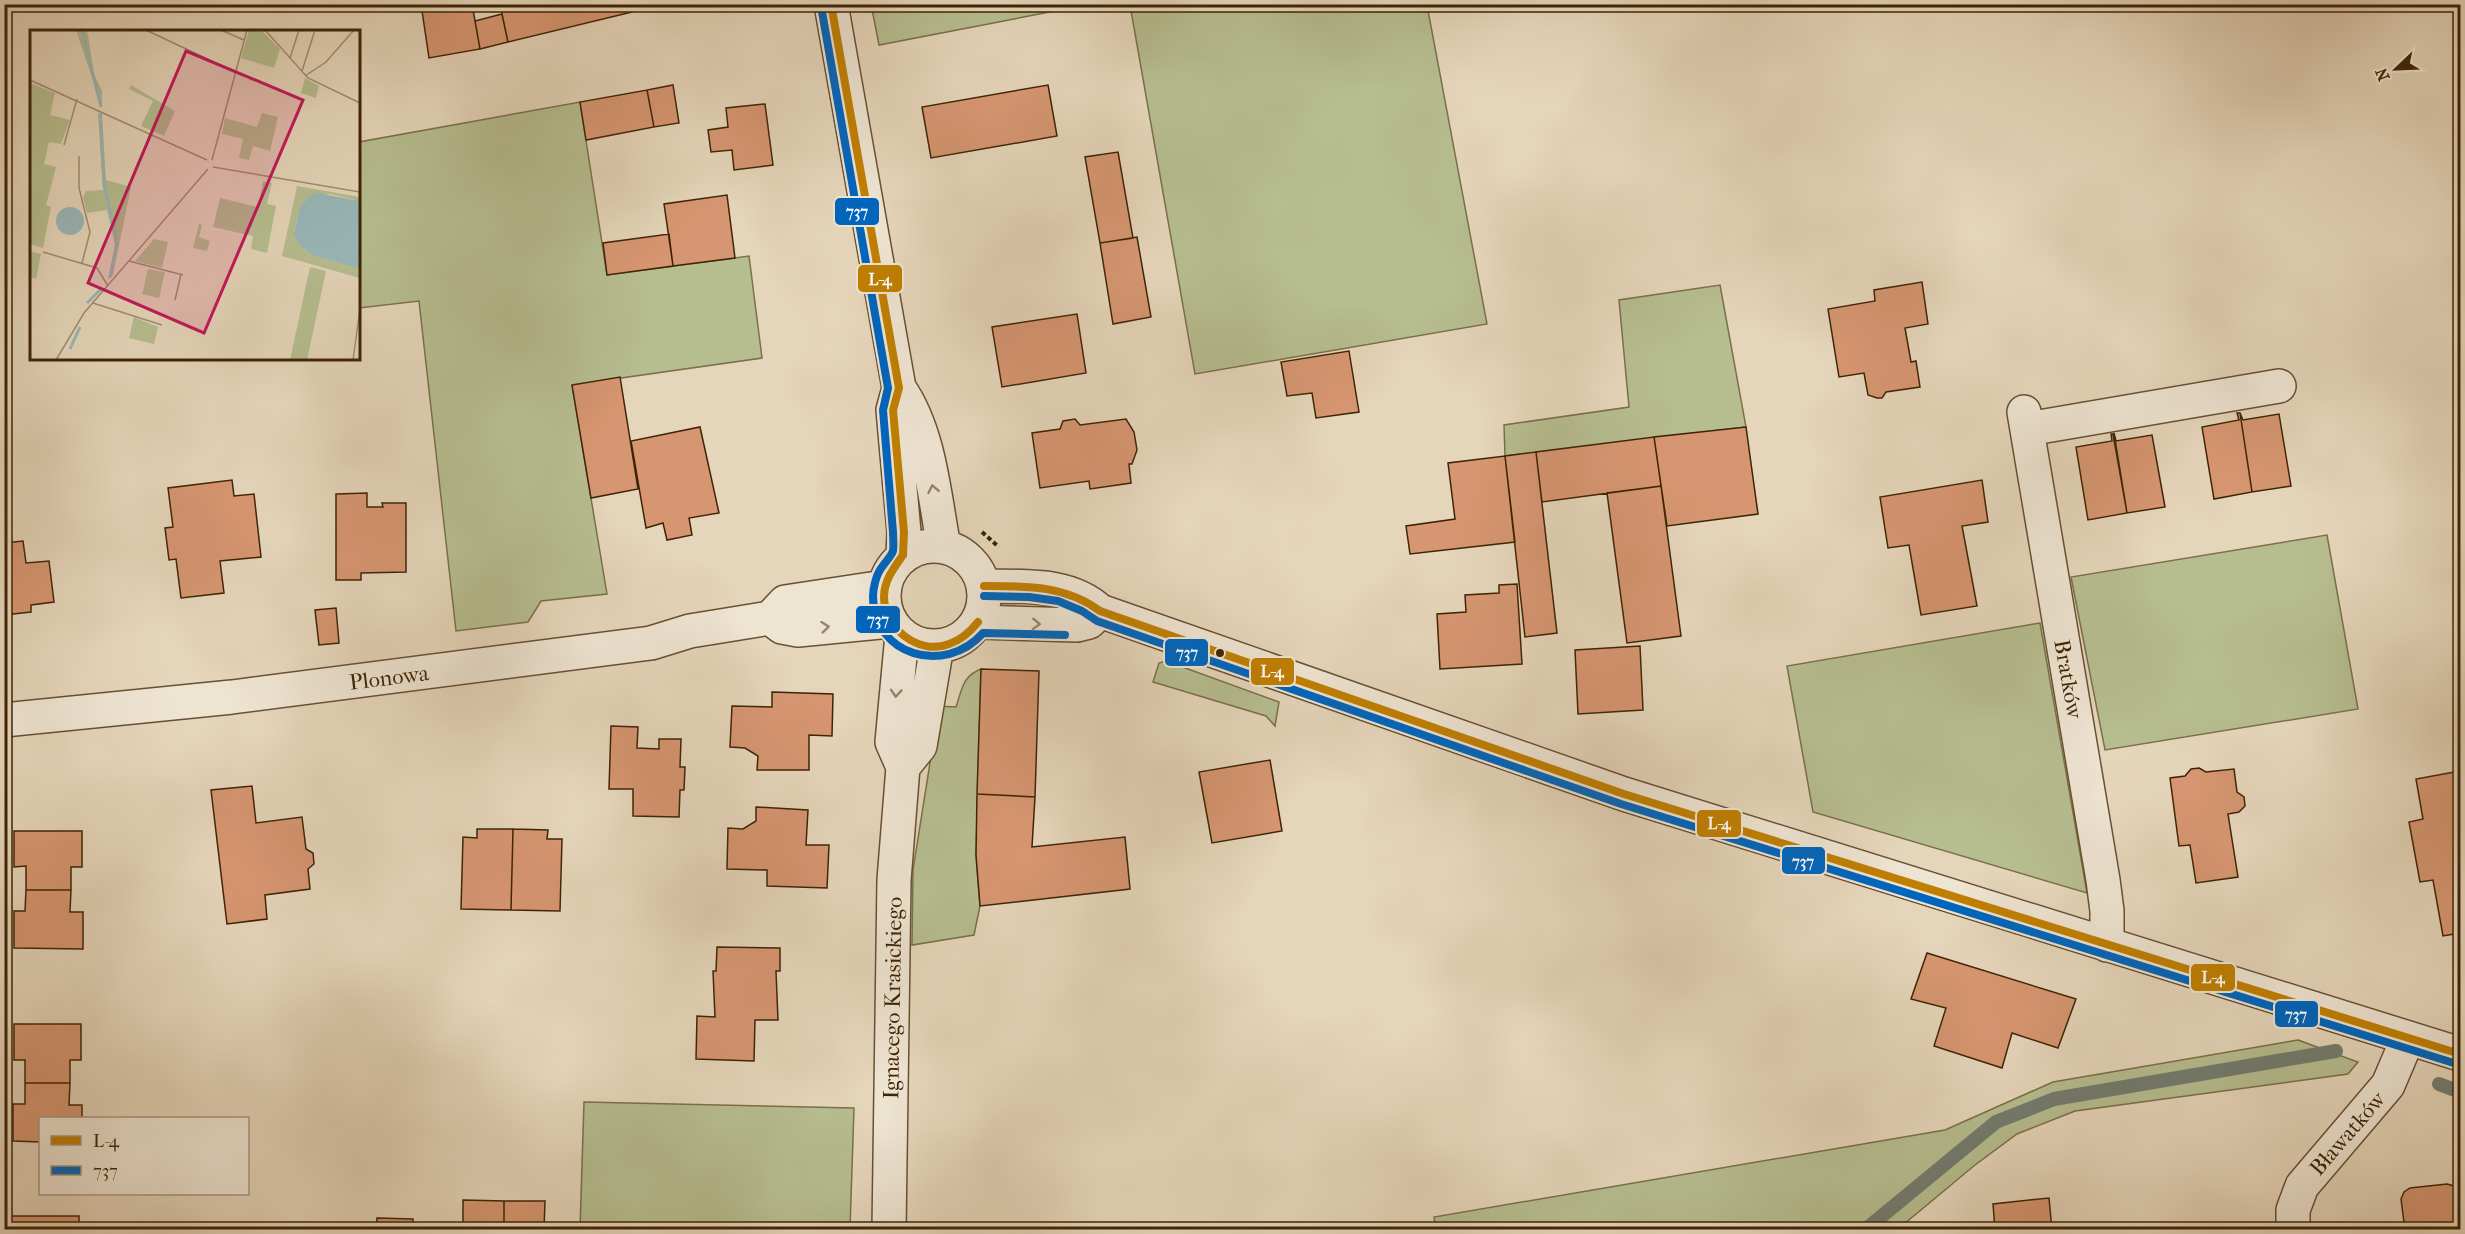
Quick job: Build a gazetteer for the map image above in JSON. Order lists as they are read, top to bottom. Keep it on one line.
{"streets":{"street":["Plonowa","Bratków","Ignacego Krasickiego","Bławatków"]},"crossings":[["Plonowa","Ignacego Krasickiego"]],"lines":["transit line L-4","transit line 737"],"legend":["L-4","737"],"north":"bottom left"}
